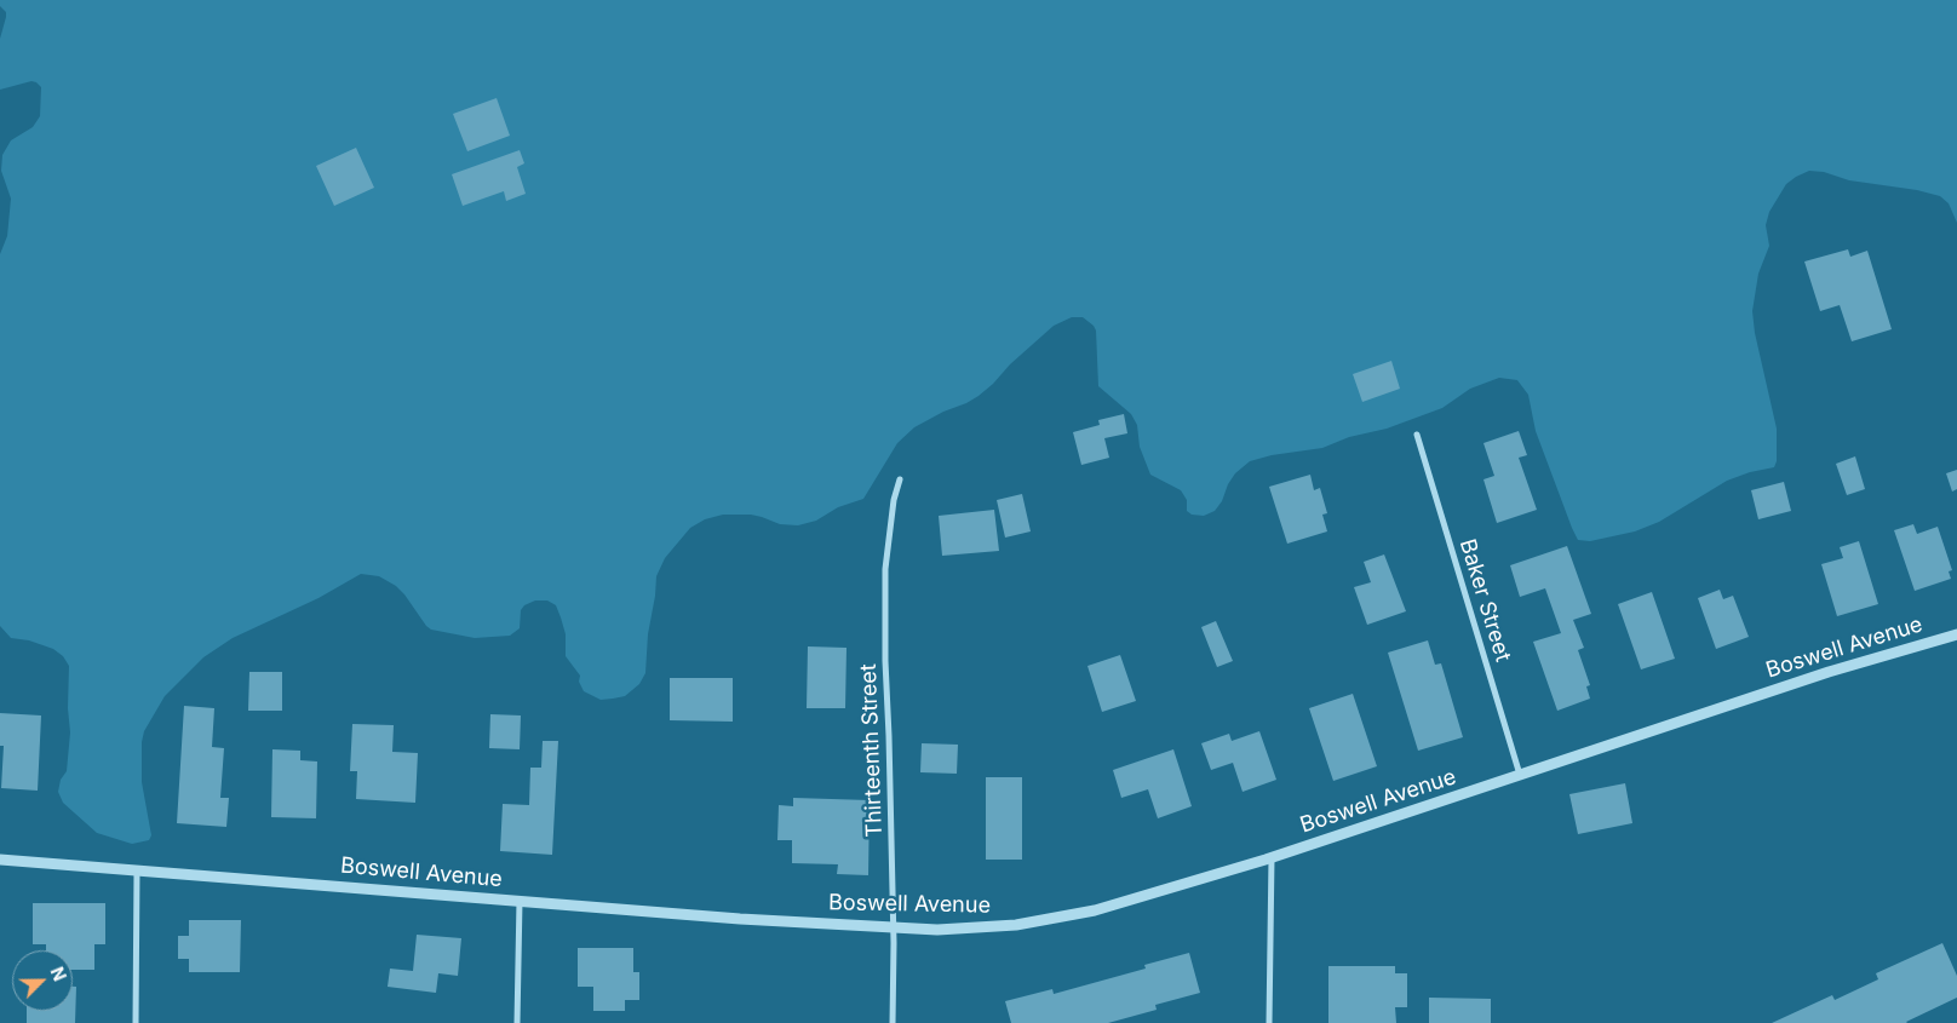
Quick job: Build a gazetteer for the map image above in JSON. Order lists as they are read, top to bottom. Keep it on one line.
{"streets":{"street":["Baker Street","Boswell Avenue","Thirteenth Street"]},"crossings":[["Baker Street","Boswell Avenue"],["Boswell Avenue","Thirteenth Street"]],"north":"top right"}
